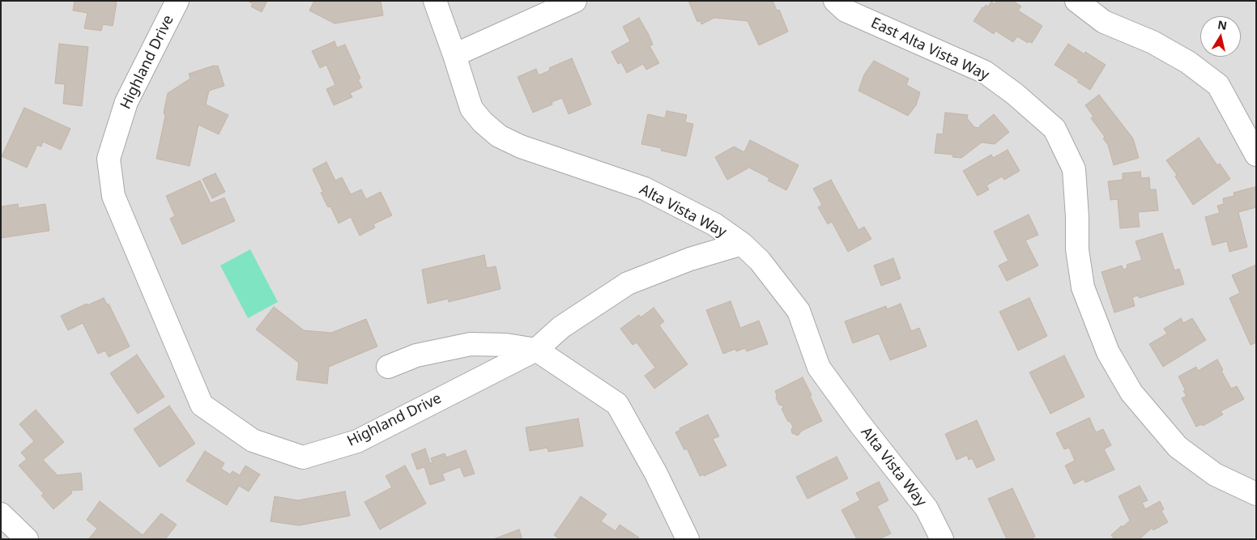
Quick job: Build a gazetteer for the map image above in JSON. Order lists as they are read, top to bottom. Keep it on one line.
{"streets":{"street":["East Alta Vista Way","Highland Drive","Alta Vista Way"]},"crossings":[["Highland Drive","Alta Vista Way"]],"north":"top"}
